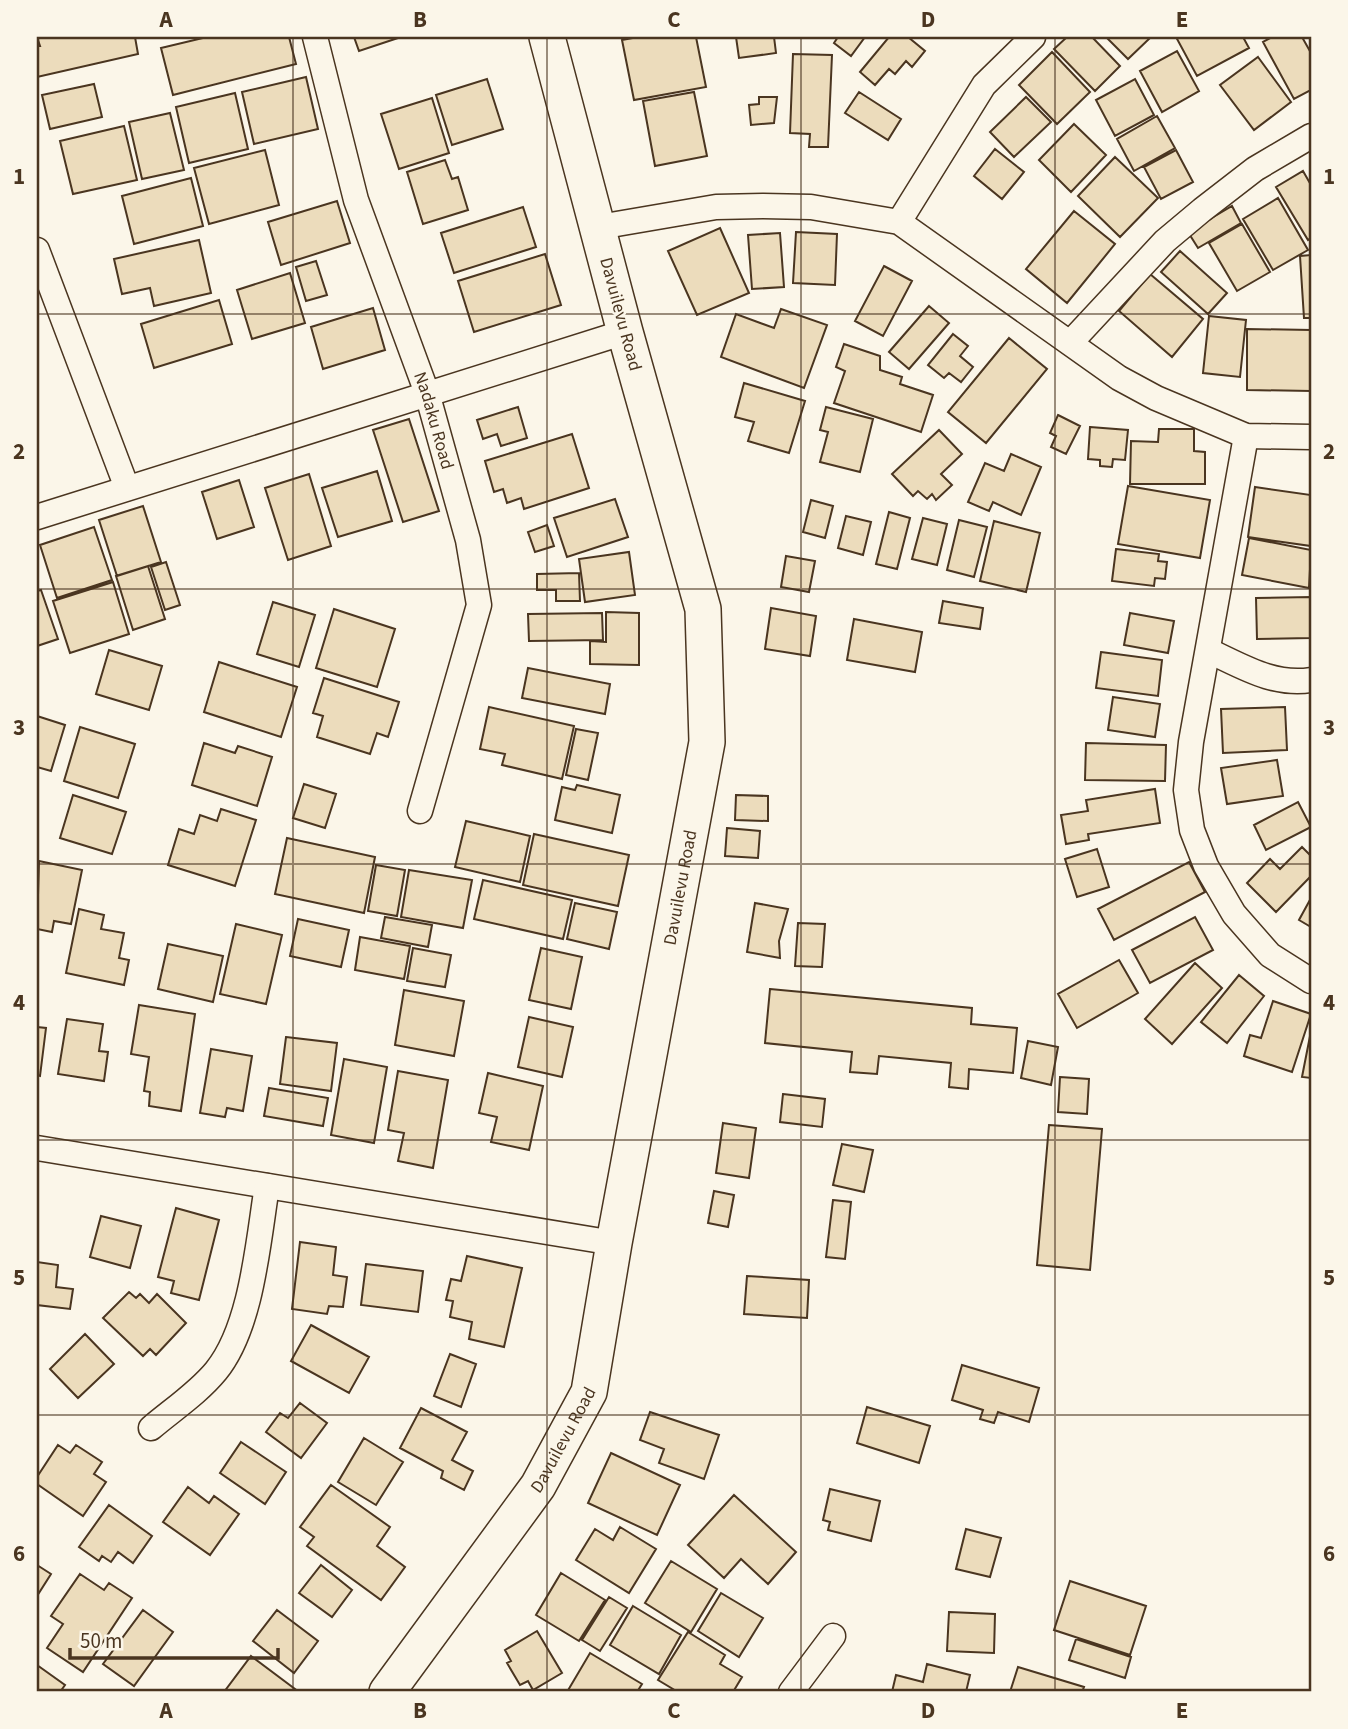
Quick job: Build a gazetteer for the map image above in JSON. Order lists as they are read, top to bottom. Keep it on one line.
{"streets":{"street":["Davuilevu Road","Nadaku Road"]},"scale_bar":"50 m","grid":{"columns":["A","B","C","D","E"],"rows":["1","2","3","4","5","6"]}}
